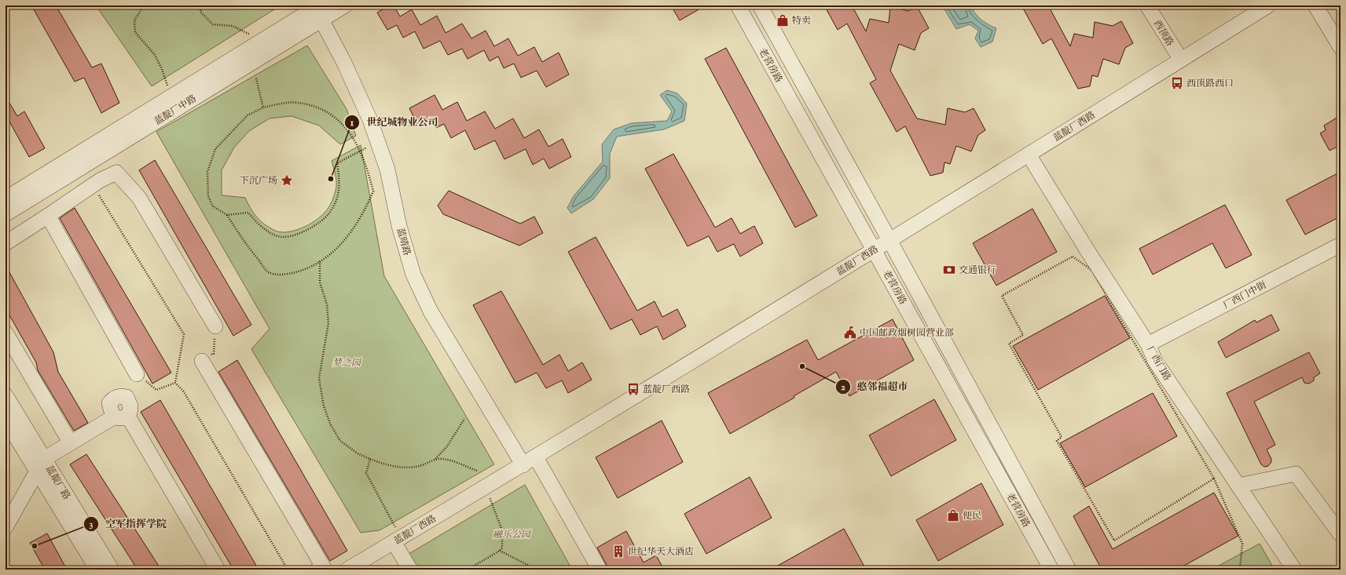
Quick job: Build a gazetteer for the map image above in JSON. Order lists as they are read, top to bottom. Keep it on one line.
{"streets":{"street":["西顶路","老营房路","蓝靛厂中路","蓝靛厂西路","蓝晴路","厂西门中街","厂西门路","蓝靛厂路"]},"crossings":[["西顶路","蓝靛厂西路"],["老营房路","蓝靛厂西路"],["蓝靛厂中路","蓝晴路"],["蓝靛厂西路","蓝晴路"],["蓝靛厂西路","厂西门路"],["厂西门中街","厂西门路"]],"parks":["梦之园","融乐公园"],"places":{"shop":["特卖","便民"],"bus stop":["西顶路西口","蓝靛厂西路"],"other":["世纪城物业公司","憨邻福超市","空军指挥学院"],"place":["下沉广场"],"bank":["交通银行"],"public building":["中国邮政烟树园营业部"],"building":["世纪华天大酒店"]}}
